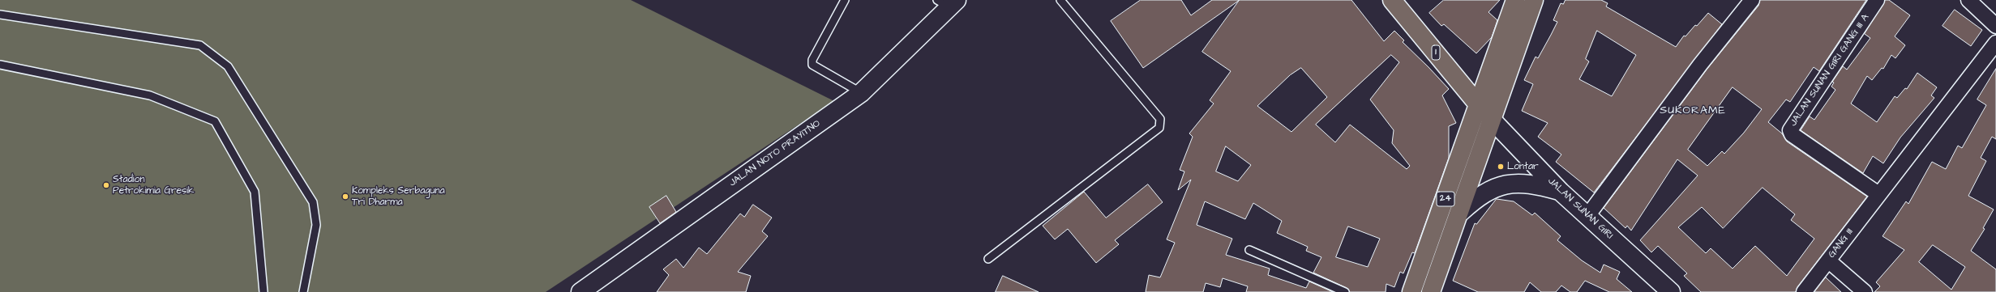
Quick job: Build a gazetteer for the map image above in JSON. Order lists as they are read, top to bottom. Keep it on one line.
{"streets":{"highway":["1","24"],"street":["JALAN SUNAN GIRI GANG III A","JALAN NOTO PRAYITNO","JALAN SUNAN GIRI","GANG III"]},"crossings":[["1","24"],["1","JALAN SUNAN GIRI"],["JALAN SUNAN GIRI GANG III A","GANG III"],["24","JALAN SUNAN GIRI"]],"districts":["SUKORAME"],"places":["Lontar","Stadion Petrokimia Gresik","Kompleks Serbaguna Tri Dharma"]}
